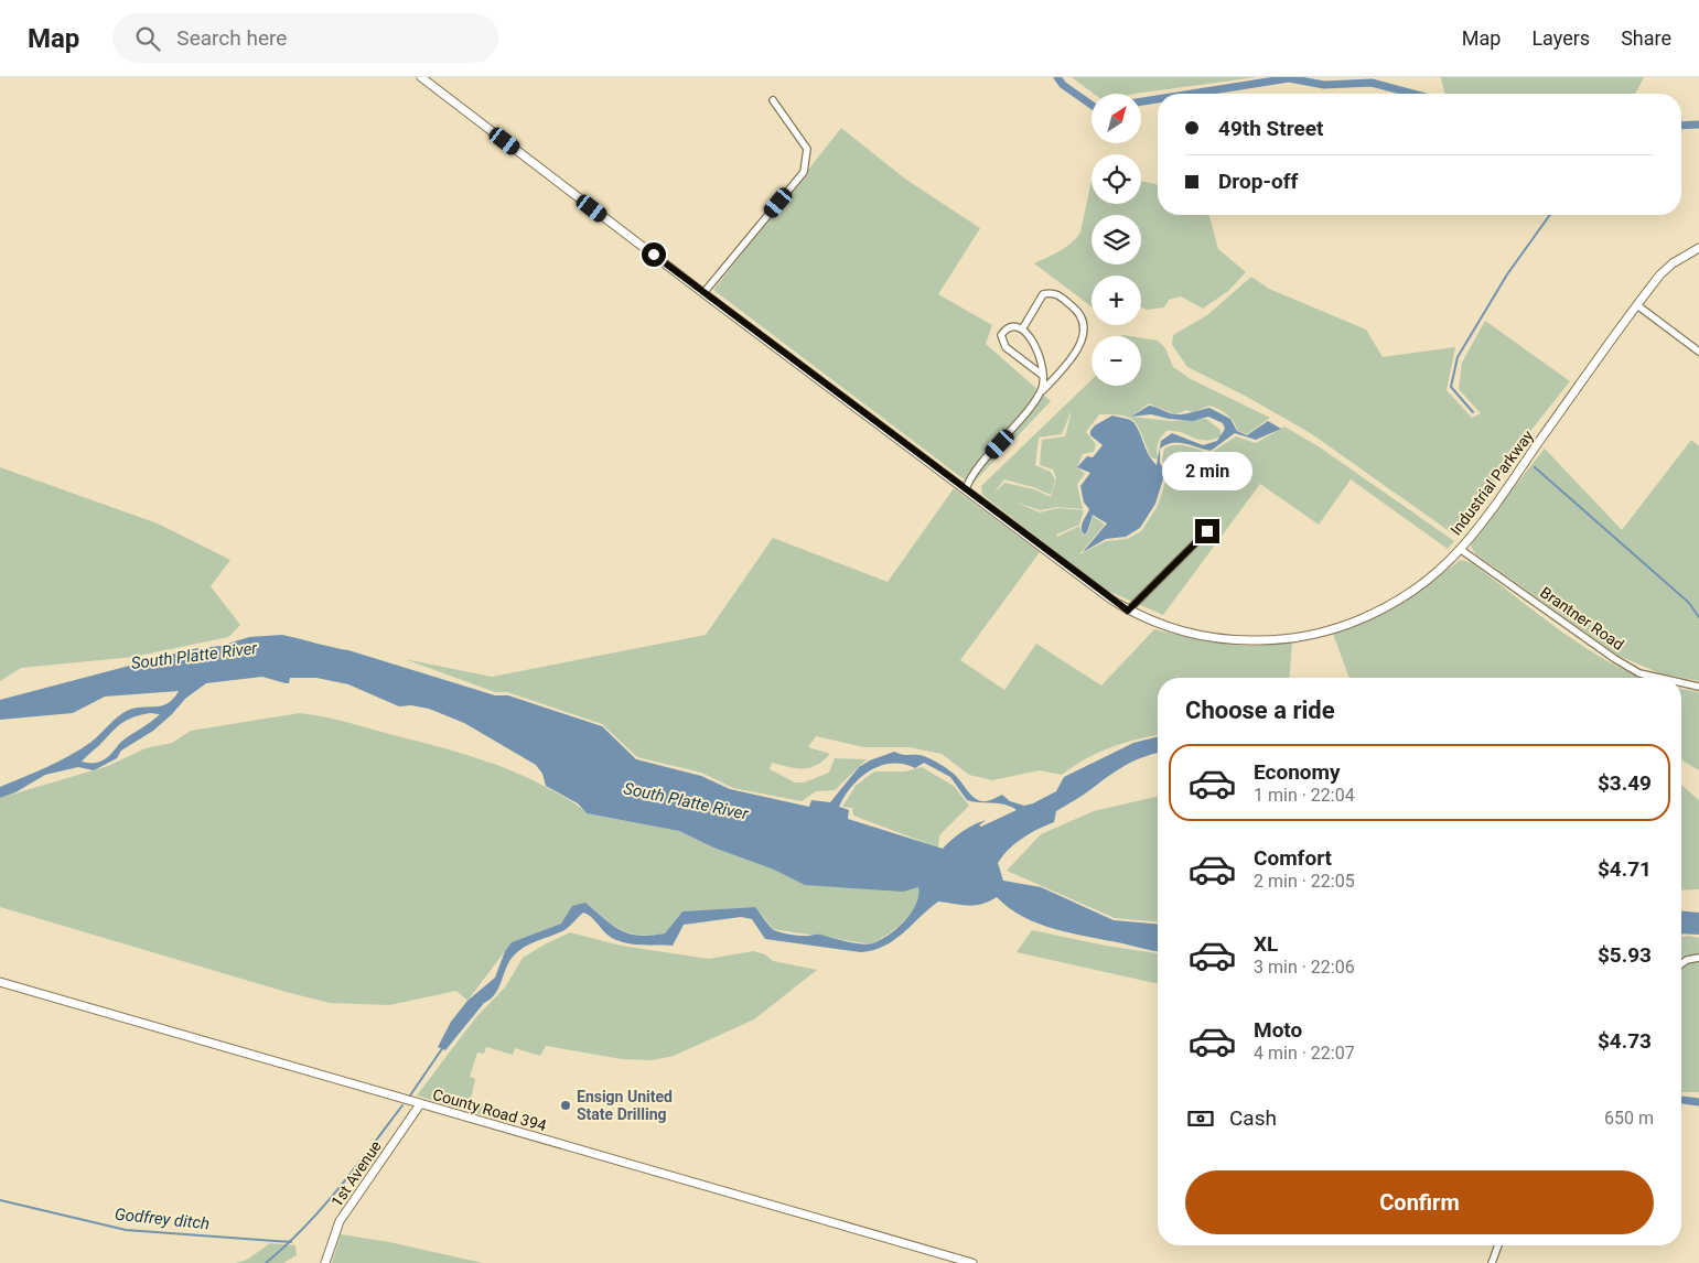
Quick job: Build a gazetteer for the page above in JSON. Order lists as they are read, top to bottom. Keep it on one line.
{"streets":{"street":["Industrial Parkway","Brantner Road","County Road 394","1st Avenue"]},"crossings":[["Industrial Parkway","Brantner Road"],["County Road 394","1st Avenue"]],"water":["South Platte River","Godfrey ditch"],"places":["Ensign United State Drilling"],"north":"top right","page":{"header":"Map","search":"Search here","nav":["Map","Layers","Share"],"map_buttons":["+","−"],"banner":["49th Street","Drop-off"],"bubble":"2 min","heading":"Choose a ride","list":[{"name":"Economy","note":"1 min · 22:04","value":"$3.49"},{"name":"Comfort","note":"2 min · 22:05","value":"$4.71"},{"name":"XL","note":"3 min · 22:06","value":"$5.93"},{"name":"Moto","note":"4 min · 22:07","value":"$4.73"}],"pay":["Cash","650 m"],"buttons":"Confirm"}}
